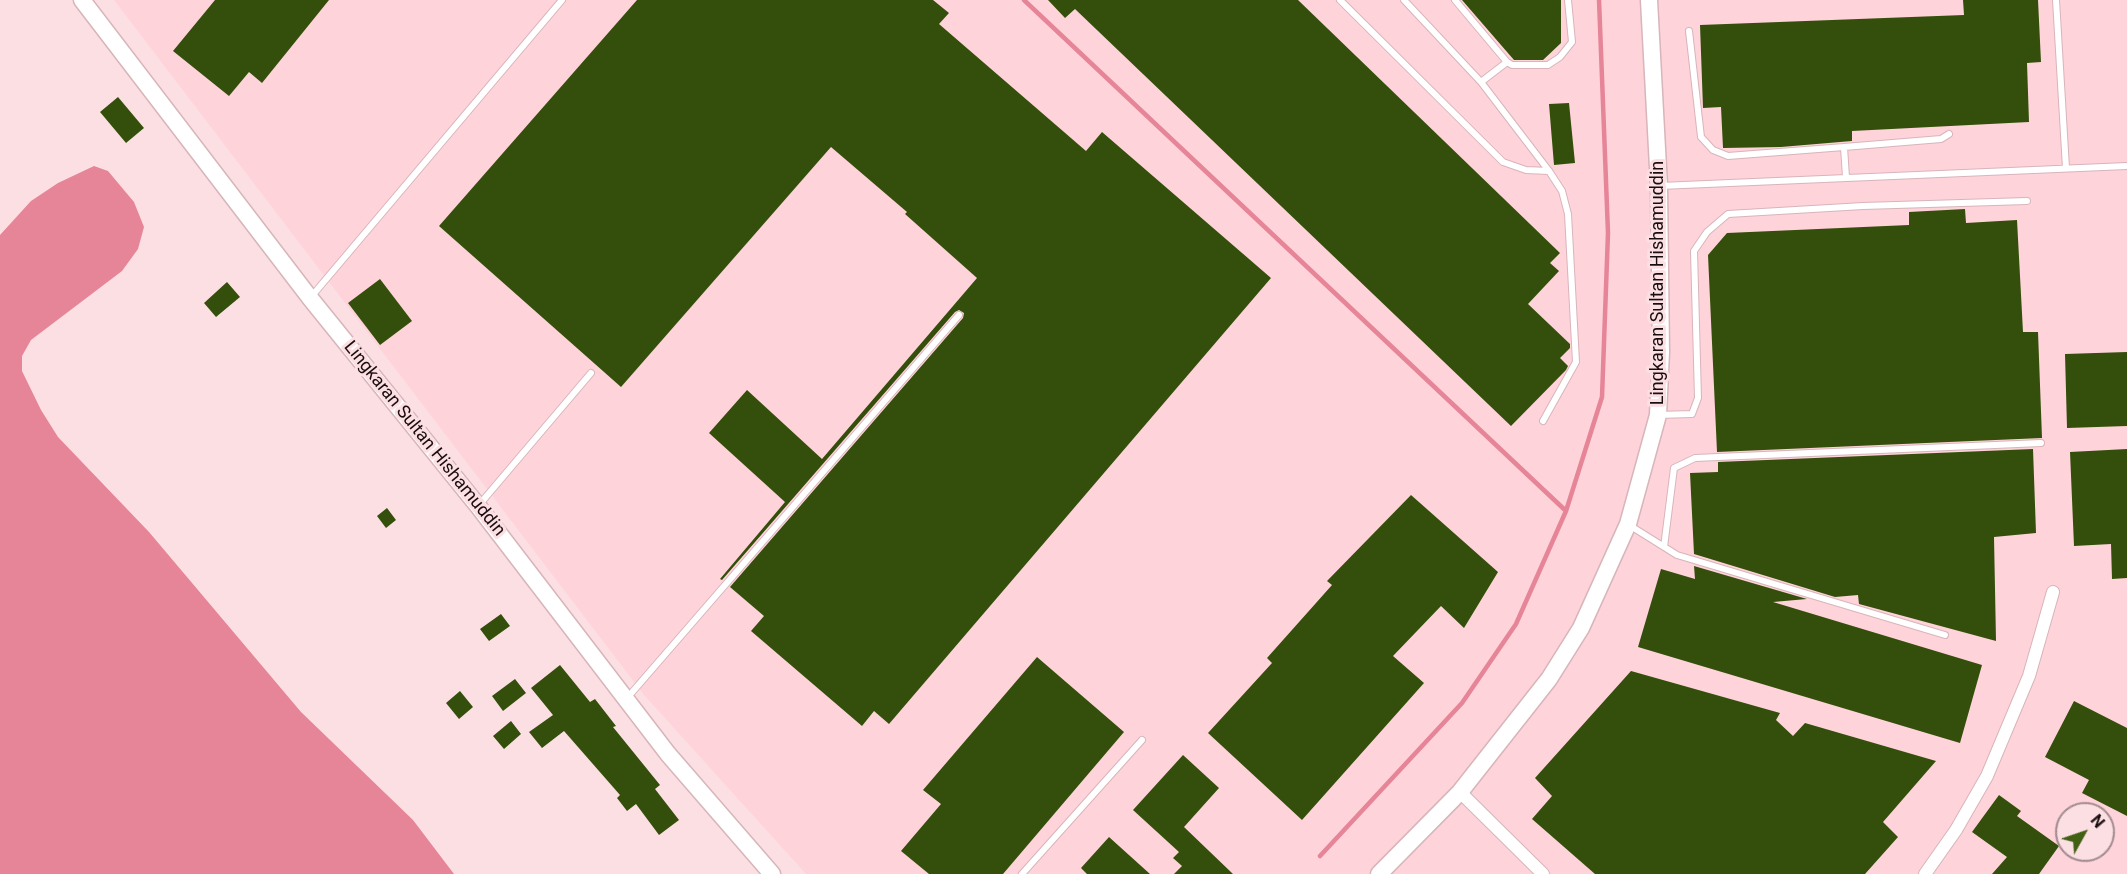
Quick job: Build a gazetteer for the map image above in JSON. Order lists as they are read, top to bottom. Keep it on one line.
{"streets":{"street":["Lingkaran Sultan Hishamuddin"]},"north":"top right"}
